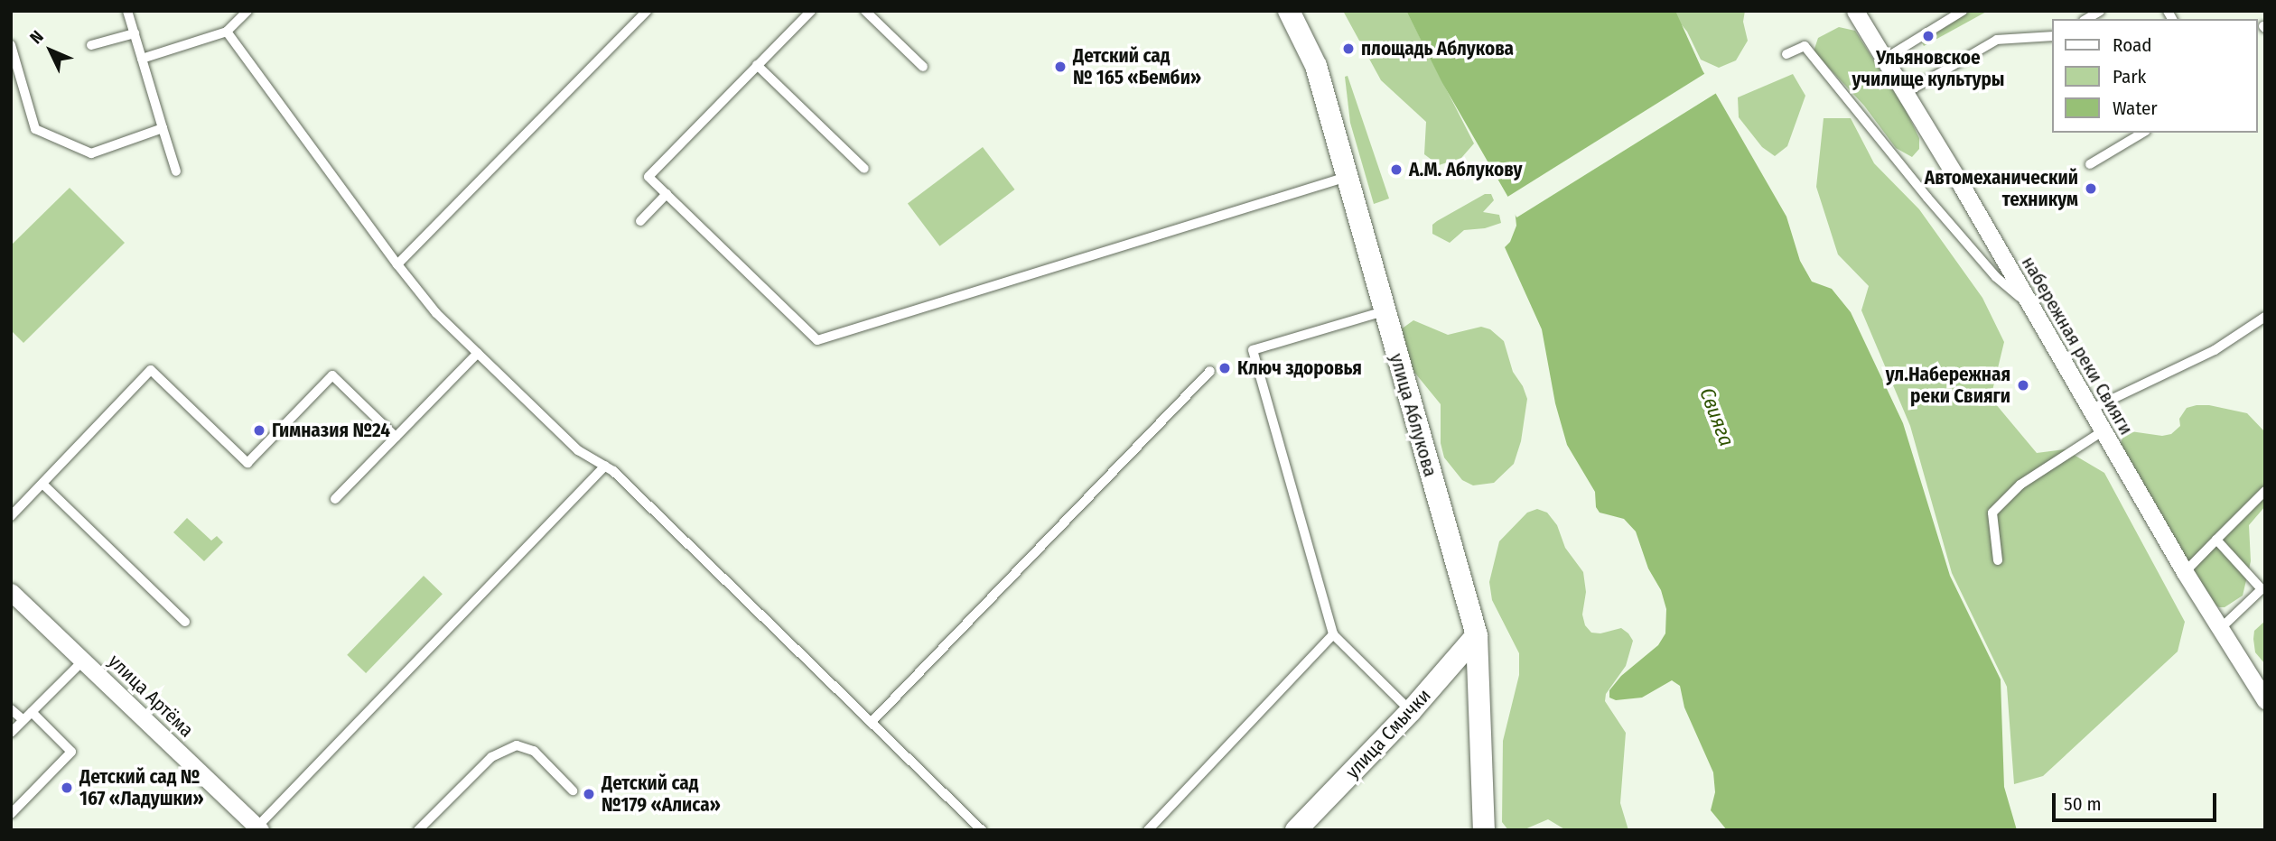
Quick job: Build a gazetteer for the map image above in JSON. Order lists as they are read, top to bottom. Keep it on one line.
{"streets":{"street":["набережная реки Свияги","улица Аблукова","улица Артёма","улица Смычки"]},"crossings":[["улица Аблукова","улица Смычки"]],"water":["Свияга"],"places":["Ульяновское училище культуры","площадь Аблукова","Детский сад № 165 «Бемби»","А.М. Аблукову","Автомеханический техникум","Ключ здоровья","ул.Набережная реки Свияги","Гимназия №24","Детский сад № 167 «Ладушки»","Детский сад №179 «Алиса»"],"legend":["Road","Park","Water"],"scale_bar":"50 m","north":"top left"}
